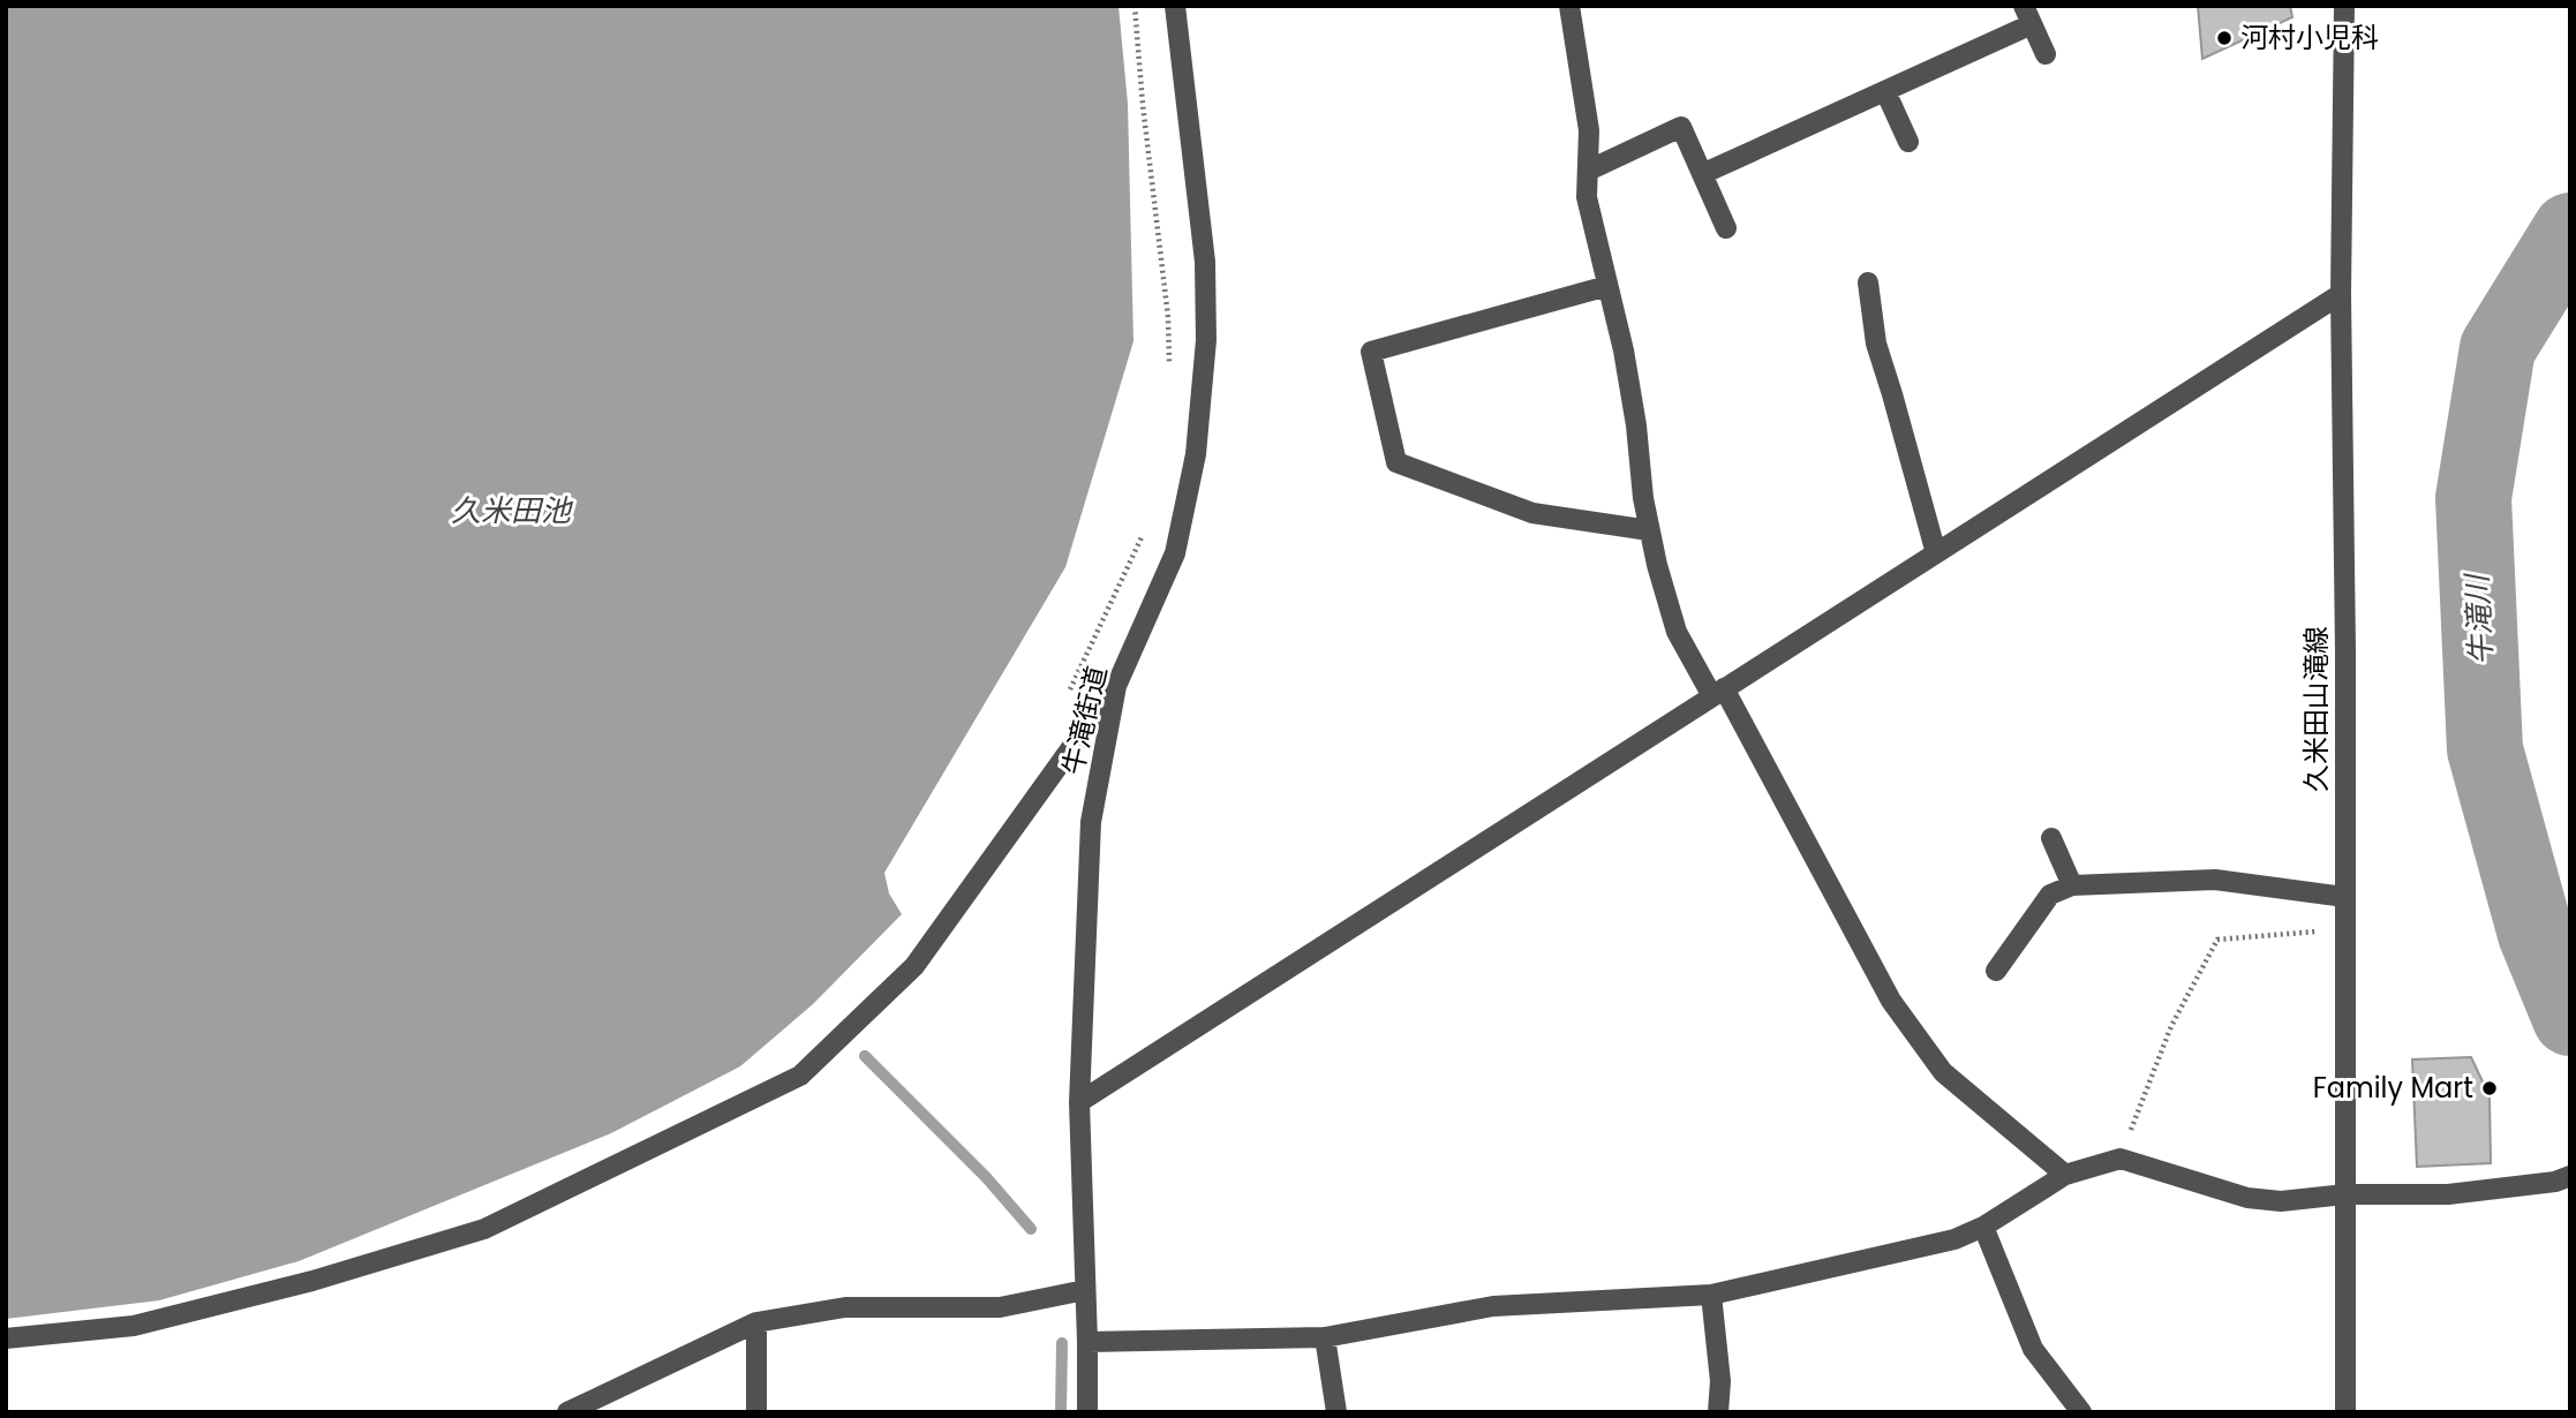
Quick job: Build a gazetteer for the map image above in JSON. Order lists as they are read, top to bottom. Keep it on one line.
{"streets":{"street":["久米田山滝線","牛滝街道"]},"water":["久米田池","牛滝川"],"places":["河村小児科","Family Mart"]}
